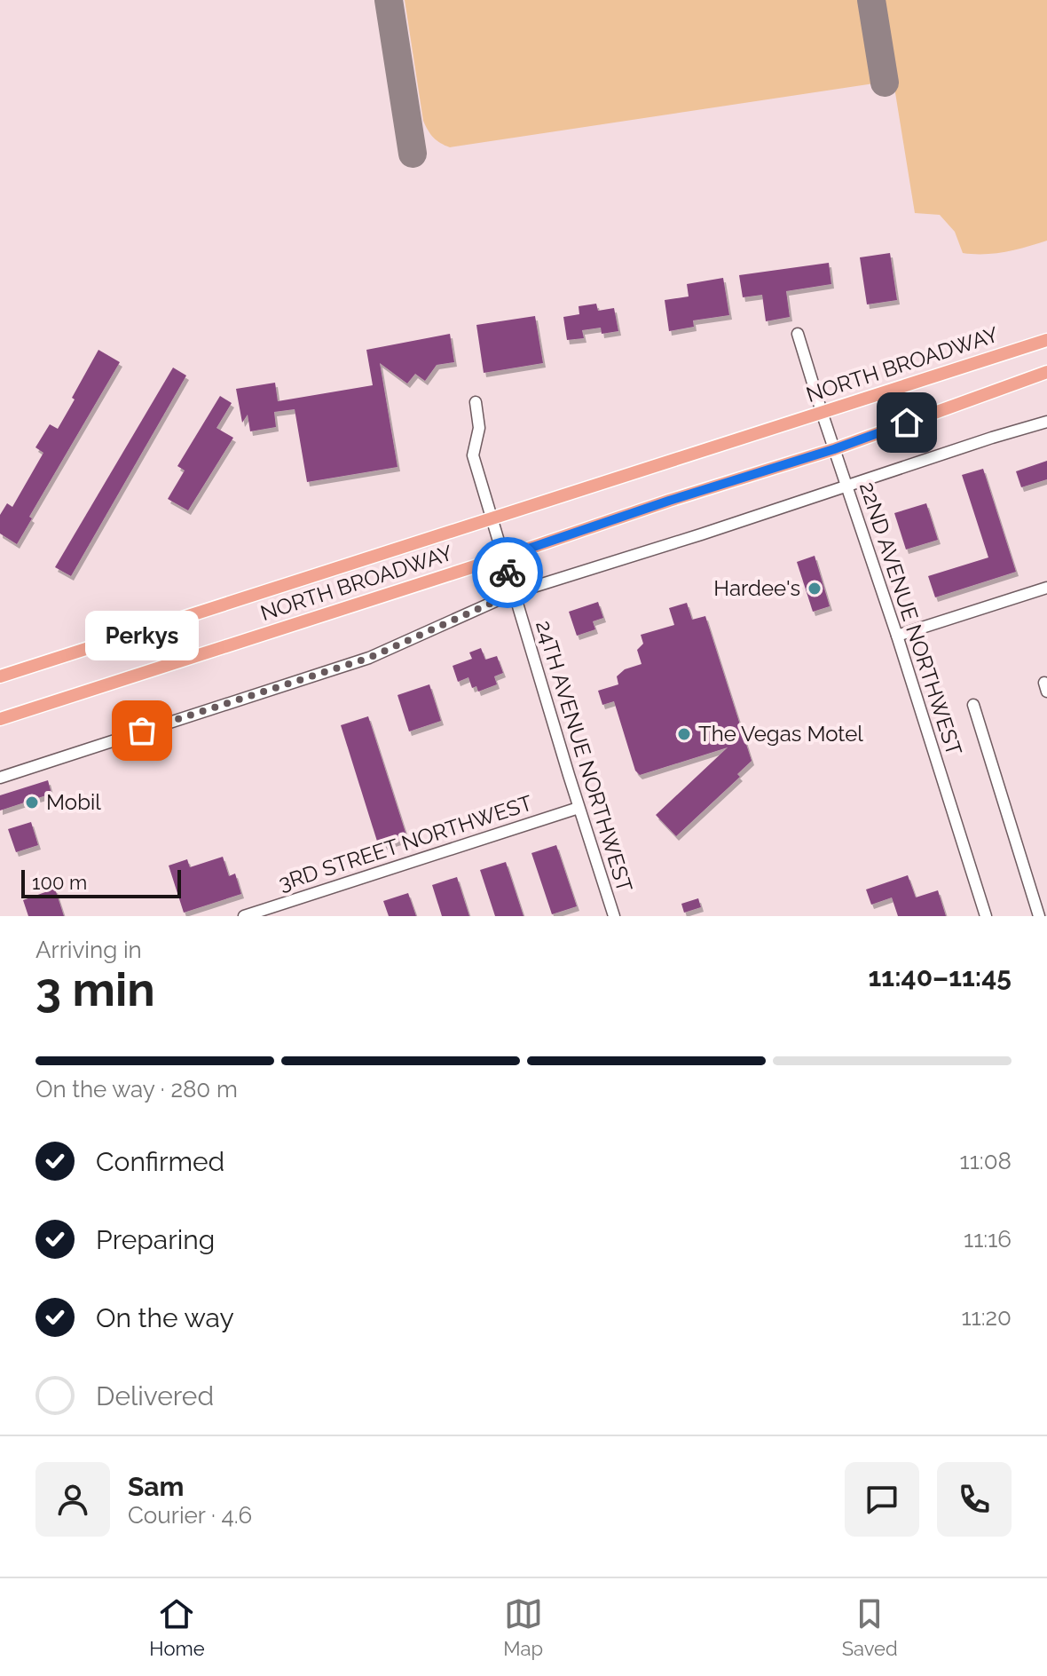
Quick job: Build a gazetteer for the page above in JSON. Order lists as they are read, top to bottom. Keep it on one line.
{"streets":{"main road":["NORTH BROADWAY"],"street":["22ND AVENUE NORTHWEST","24TH AVENUE NORTHWEST","3RD STREET NORTHWEST"]},"crossings":[["NORTH BROADWAY","22ND AVENUE NORTHWEST"],["NORTH BROADWAY","24TH AVENUE NORTHWEST"],["24TH AVENUE NORTHWEST","3RD STREET NORTHWEST"]],"places":["Hardee's","Perkys","The Vegas Motel","Mobil"],"scale_bar":"100 m","page":{"bubble":"Perkys","scale":"100 m","heading":["3 min","Arriving in","11:40–11:45"],"panel":["Sam","Courier · 4.6"],"bar":"On the way · 280 m","list":[["Confirmed","11:08"],["Preparing","11:16"],["On the way","11:20"],"Delivered"],"tabs":["Home","Map","Saved"]}}
